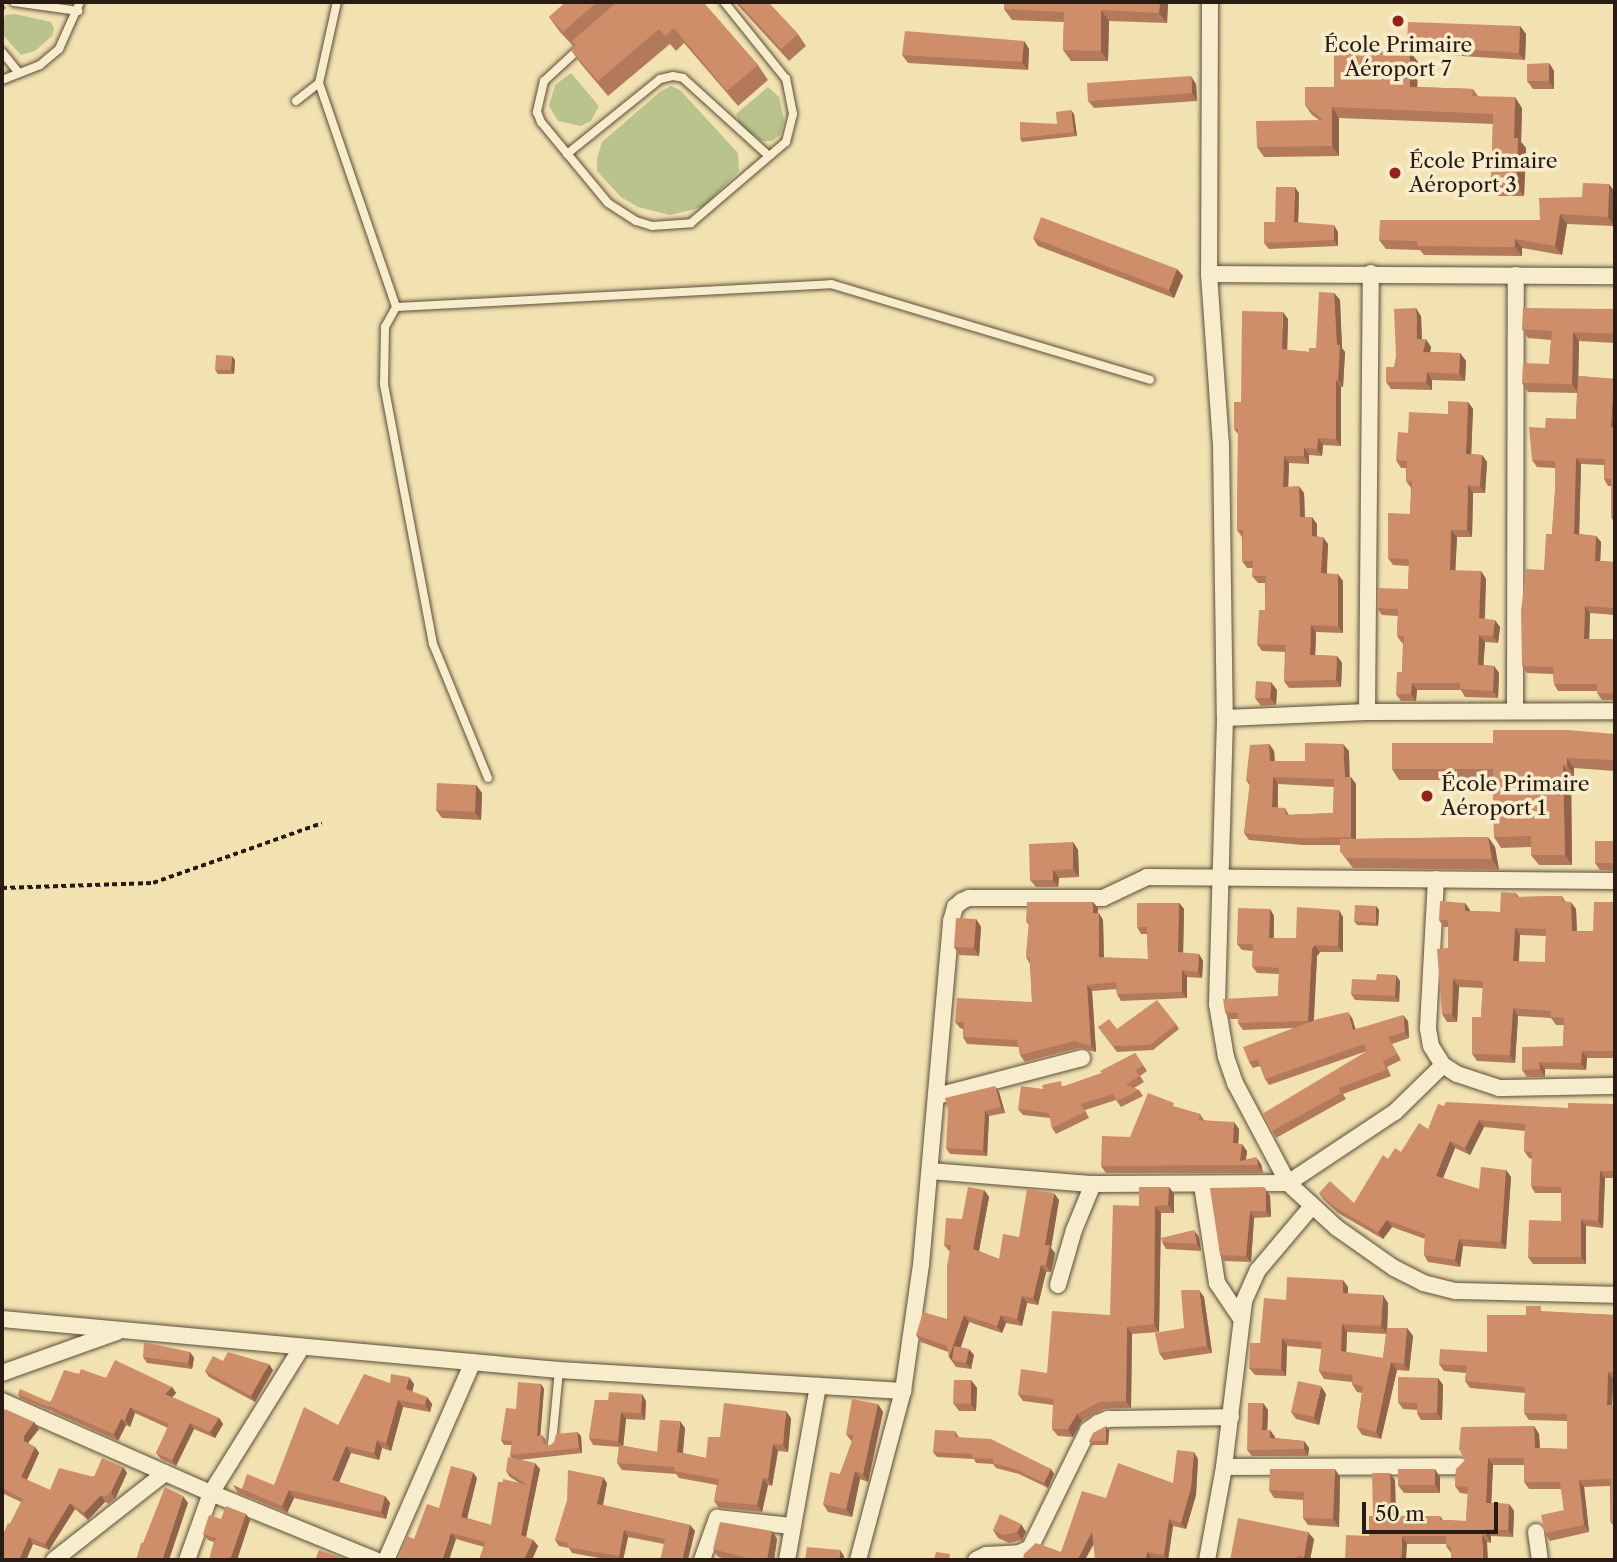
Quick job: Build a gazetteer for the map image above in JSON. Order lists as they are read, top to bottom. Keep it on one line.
{"places":["École Primaire Aéroport 7","École Primaire Aéroport 3","École Primaire Aéroport 1"],"scale_bar":"50 m"}
